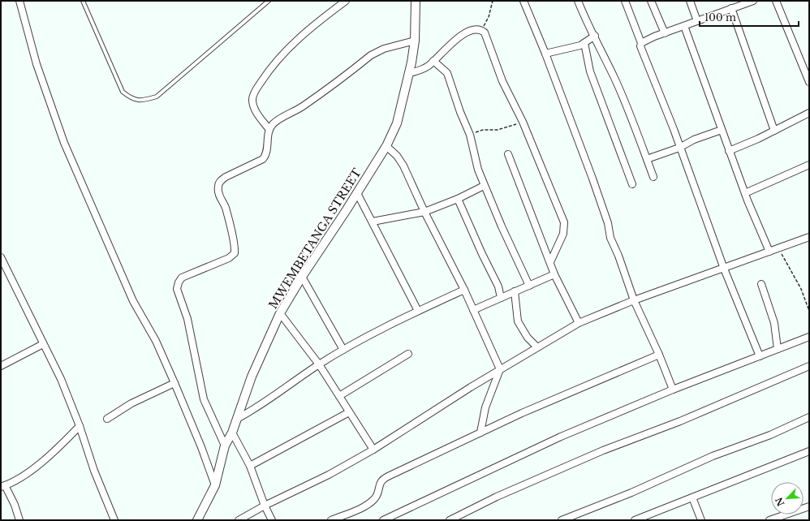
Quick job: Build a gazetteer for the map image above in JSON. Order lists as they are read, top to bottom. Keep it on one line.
{"streets":{"street":["MWEMBETANGA STREET"]},"scale_bar":"100 m","north":"bottom left"}
